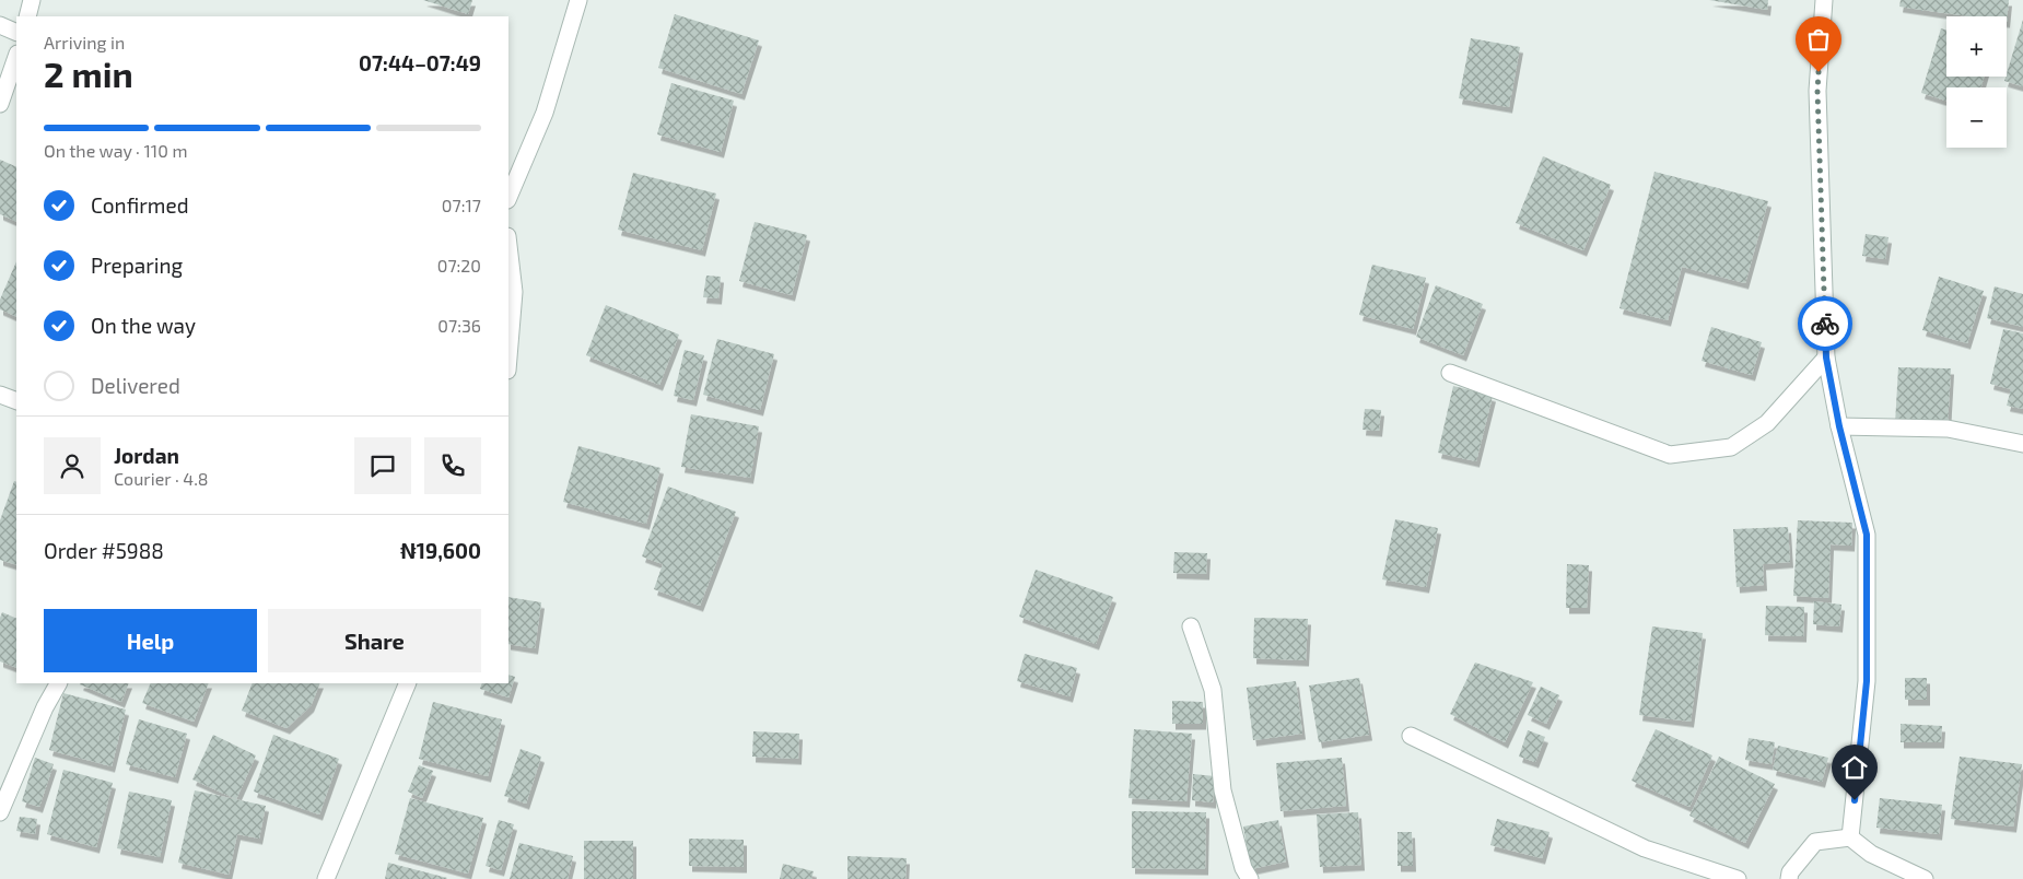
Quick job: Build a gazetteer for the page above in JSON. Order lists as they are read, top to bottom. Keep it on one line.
{"page":{"map_buttons":["+","−"],"heading":["2 min","Arriving in","07:44–07:49"],"panel":["Jordan","Courier · 4.8","Order #5988","₦19,600"],"bar":"On the way · 110 m","list":[["Confirmed","07:17"],["Preparing","07:20"],["On the way","07:36"],"Delivered"],"buttons":["Help","Share"]}}
